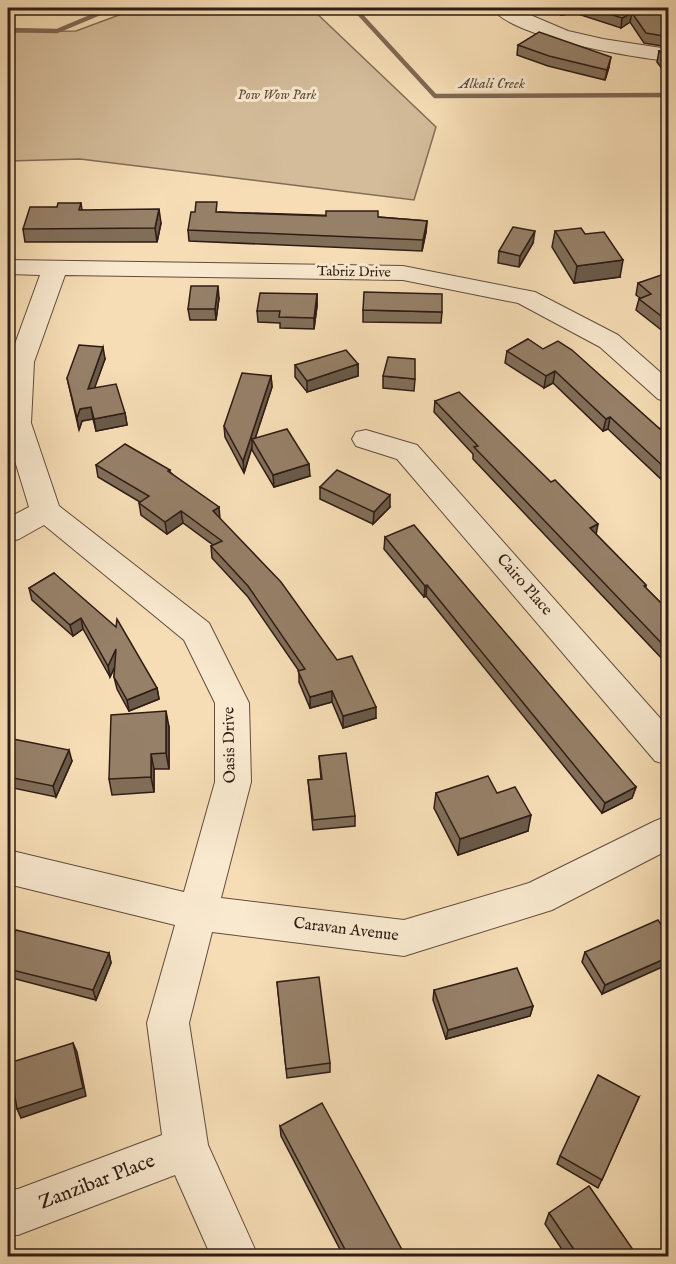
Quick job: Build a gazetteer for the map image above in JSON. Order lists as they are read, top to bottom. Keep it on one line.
{"streets":{"street":["Tabriz Drive","Cairo Place","Oasis Drive","Caravan Avenue","Zanzibar Place"]},"crossings":[["Oasis Drive","Caravan Avenue"],["Oasis Drive","Zanzibar Place"]],"water":["Alkali Creek"],"parks":["Pow Wow Park"]}
